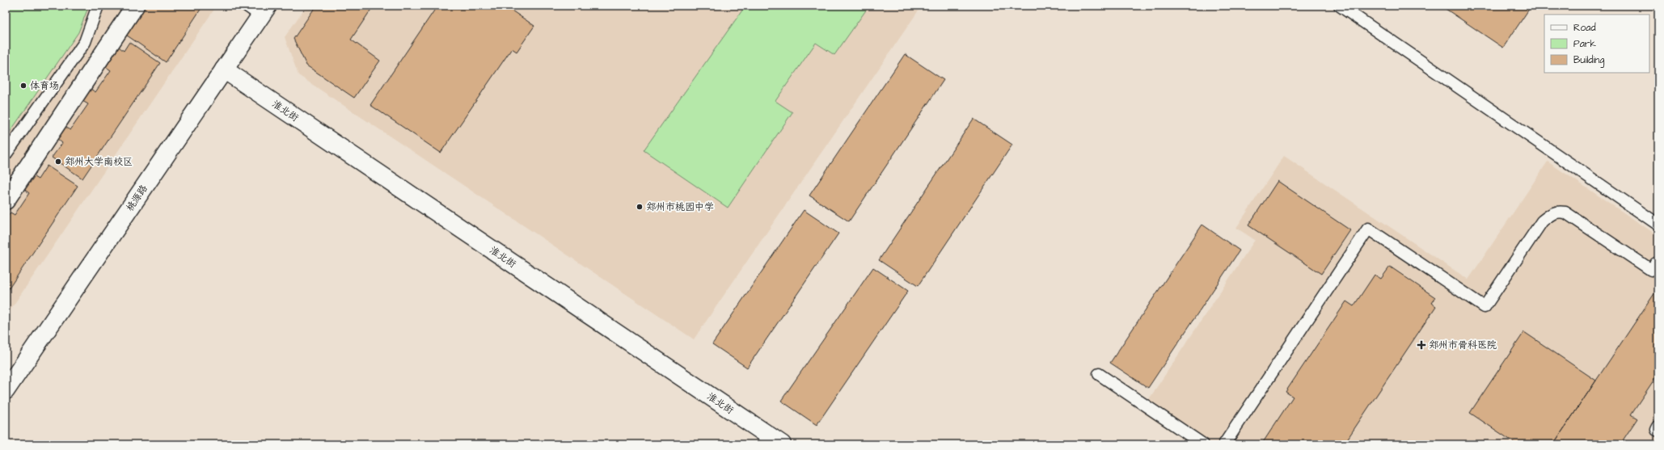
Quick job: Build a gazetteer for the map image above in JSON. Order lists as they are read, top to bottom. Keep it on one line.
{"streets":{"street":["淮北街","桃源路"]},"crossings":[["淮北街","桃源路"]],"places":{"other":["体育场","郑州大学南校区","郑州市桃园中学"],"health":["郑州市骨科医院"]},"legend":["Road","Park","Building"]}
